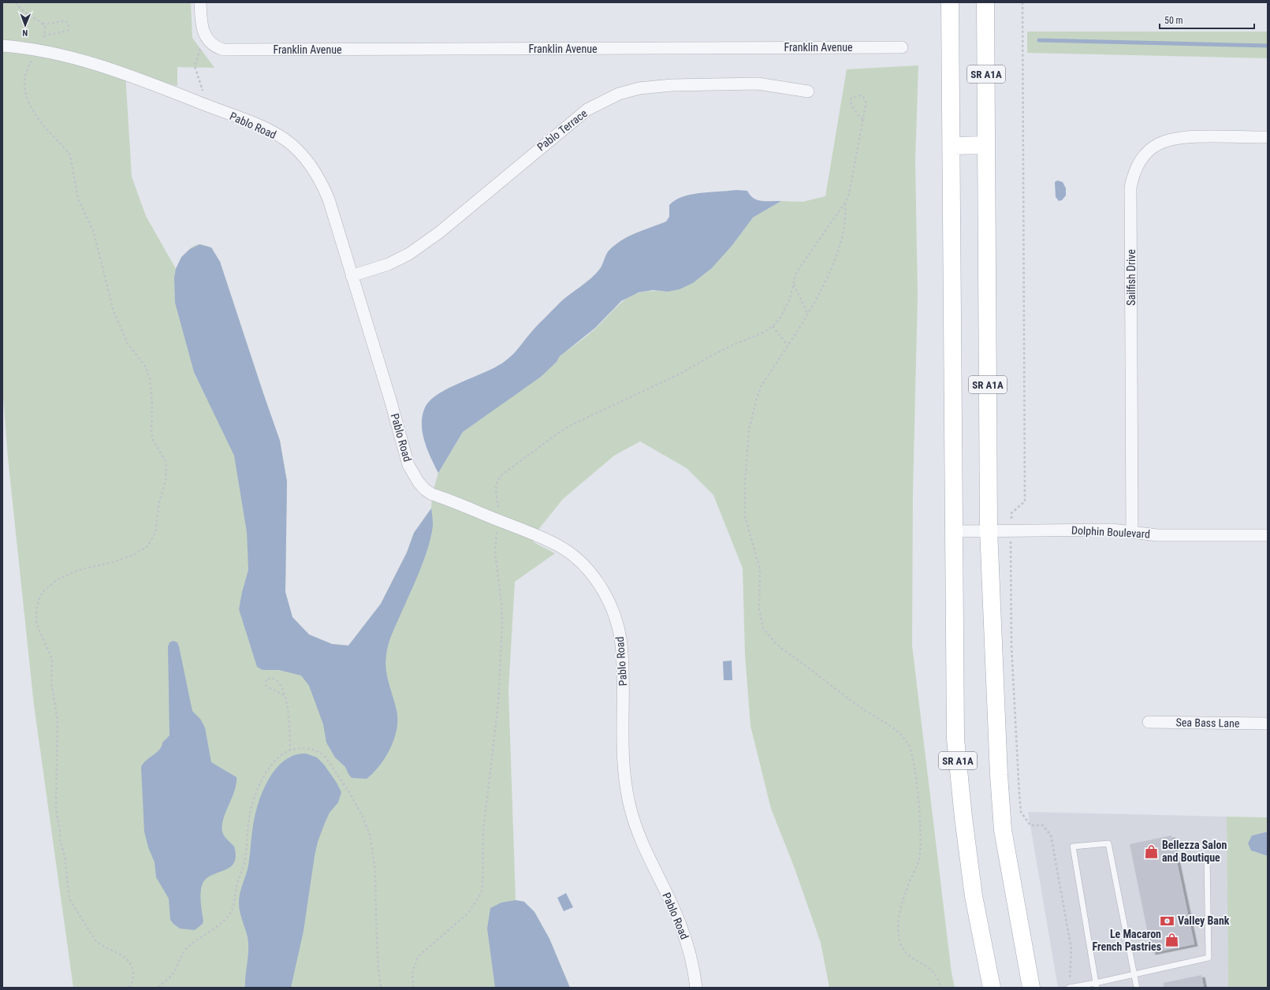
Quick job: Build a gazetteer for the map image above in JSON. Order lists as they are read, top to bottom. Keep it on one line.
{"streets":{"main road":["SR A1A"],"street":["Franklin Avenue","Pablo Road","Pablo Terrace","Sailfish Drive","Dolphin Boulevard","Sea Bass Lane"]},"crossings":[["SR A1A","Dolphin Boulevard"],["Pablo Road","Pablo Terrace"],["Sailfish Drive","Dolphin Boulevard"]],"places":{"shop":["Bellezza Salon and Boutique","Le Macaron French Pastries"],"bank":["Valley Bank"]},"scale_bar":"50 m","north":"bottom"}
